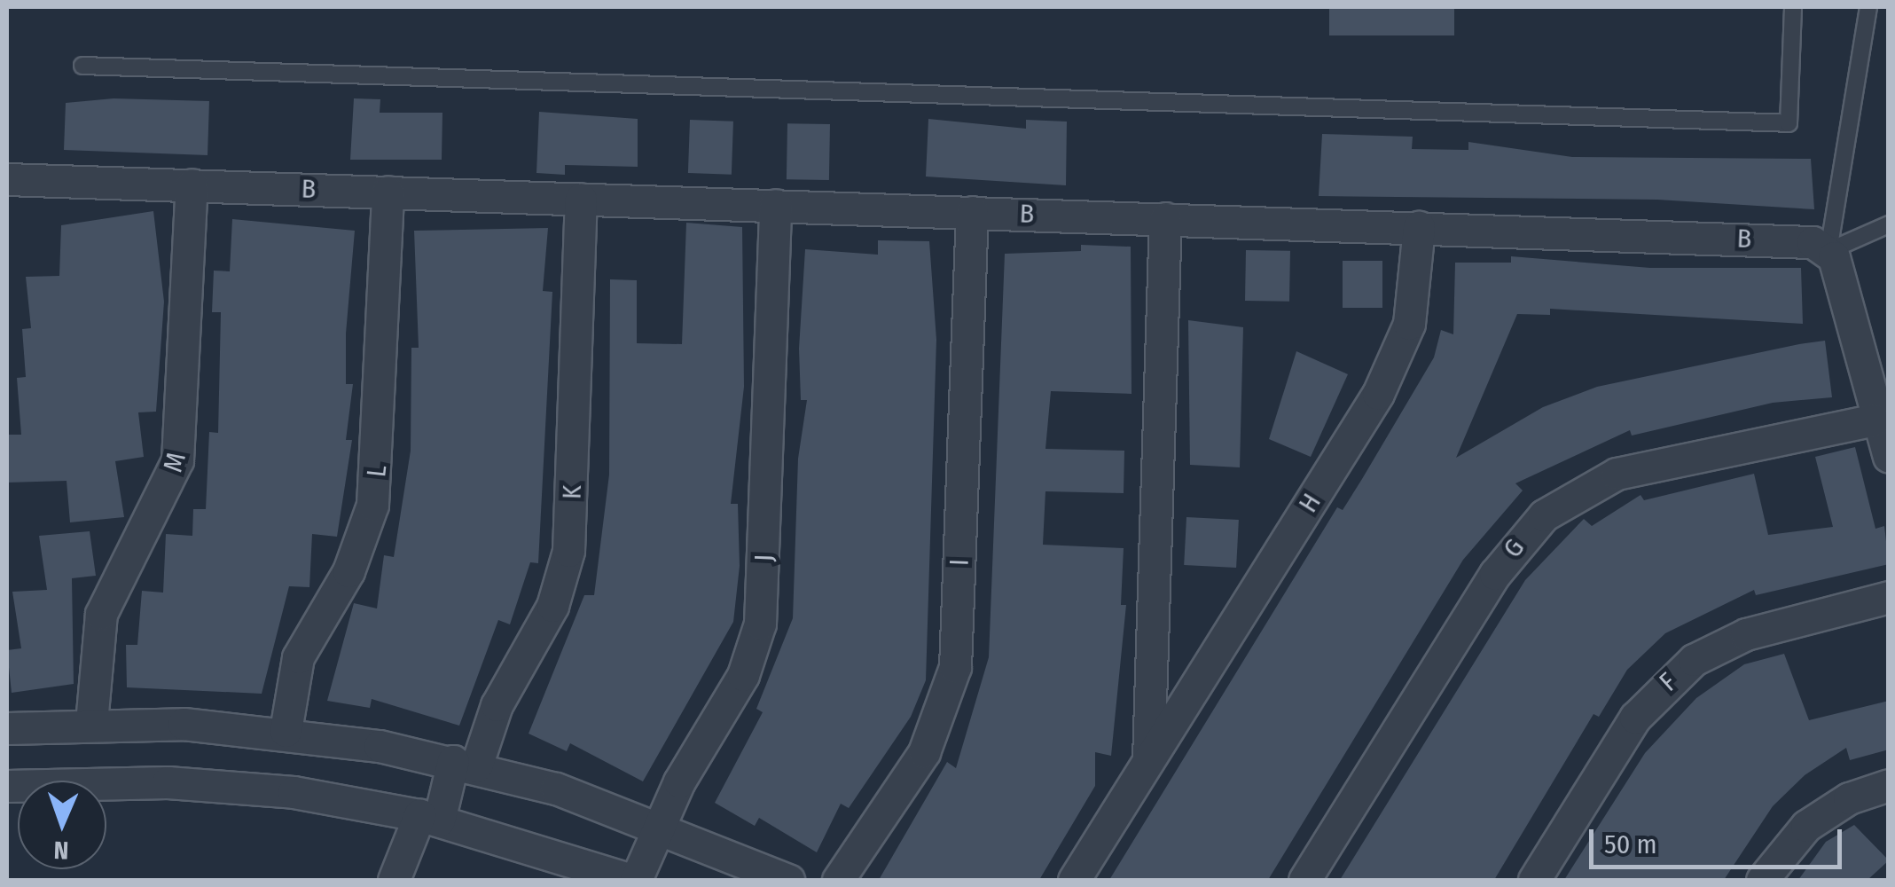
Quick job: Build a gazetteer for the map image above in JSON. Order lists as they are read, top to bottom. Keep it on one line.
{"streets":{"street":["B","M","L","K","H","G","J","I","F"]},"crossings":[["B","M"],["B","L"],["B","K"],["B","H"],["B","J"],["B","I"]],"scale_bar":"50 m","north":"bottom"}
